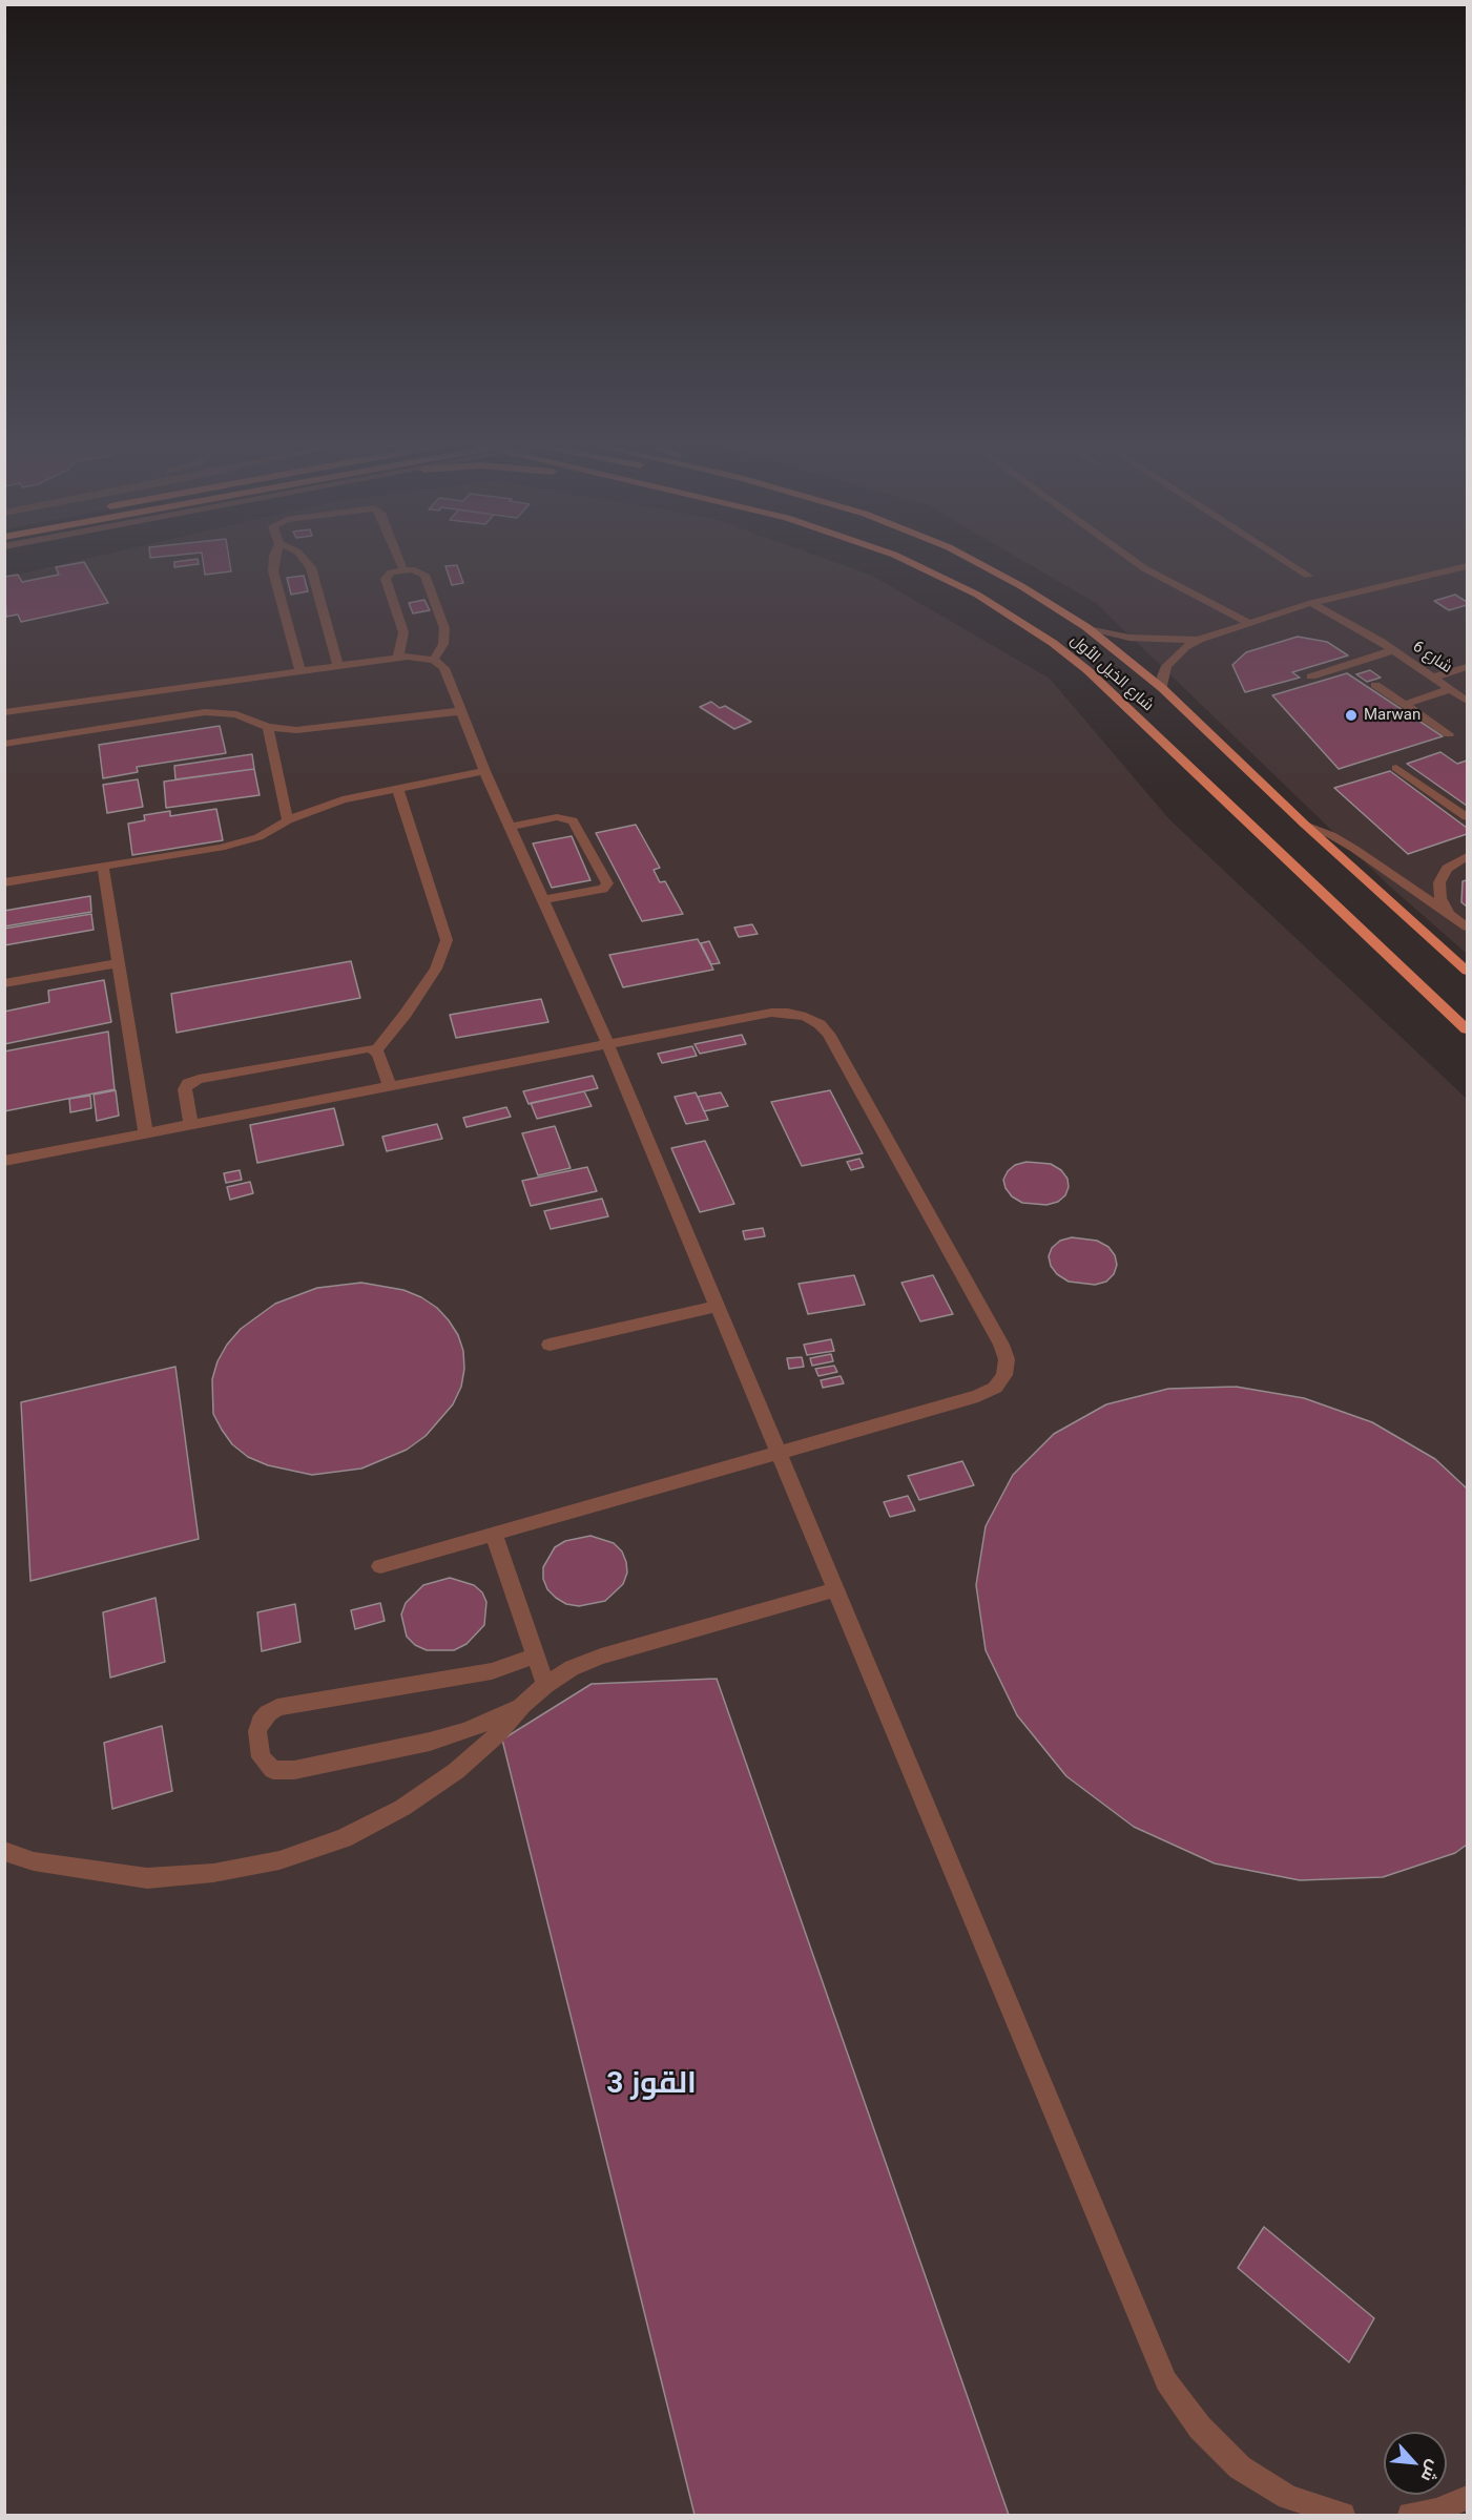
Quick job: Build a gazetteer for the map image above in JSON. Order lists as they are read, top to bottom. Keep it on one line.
{"streets":{"main road":["شارع الخيل الأول"],"street":["شارع 6"]},"districts":["القوز 3"],"places":["Marwan"],"north":"bottom right"}
